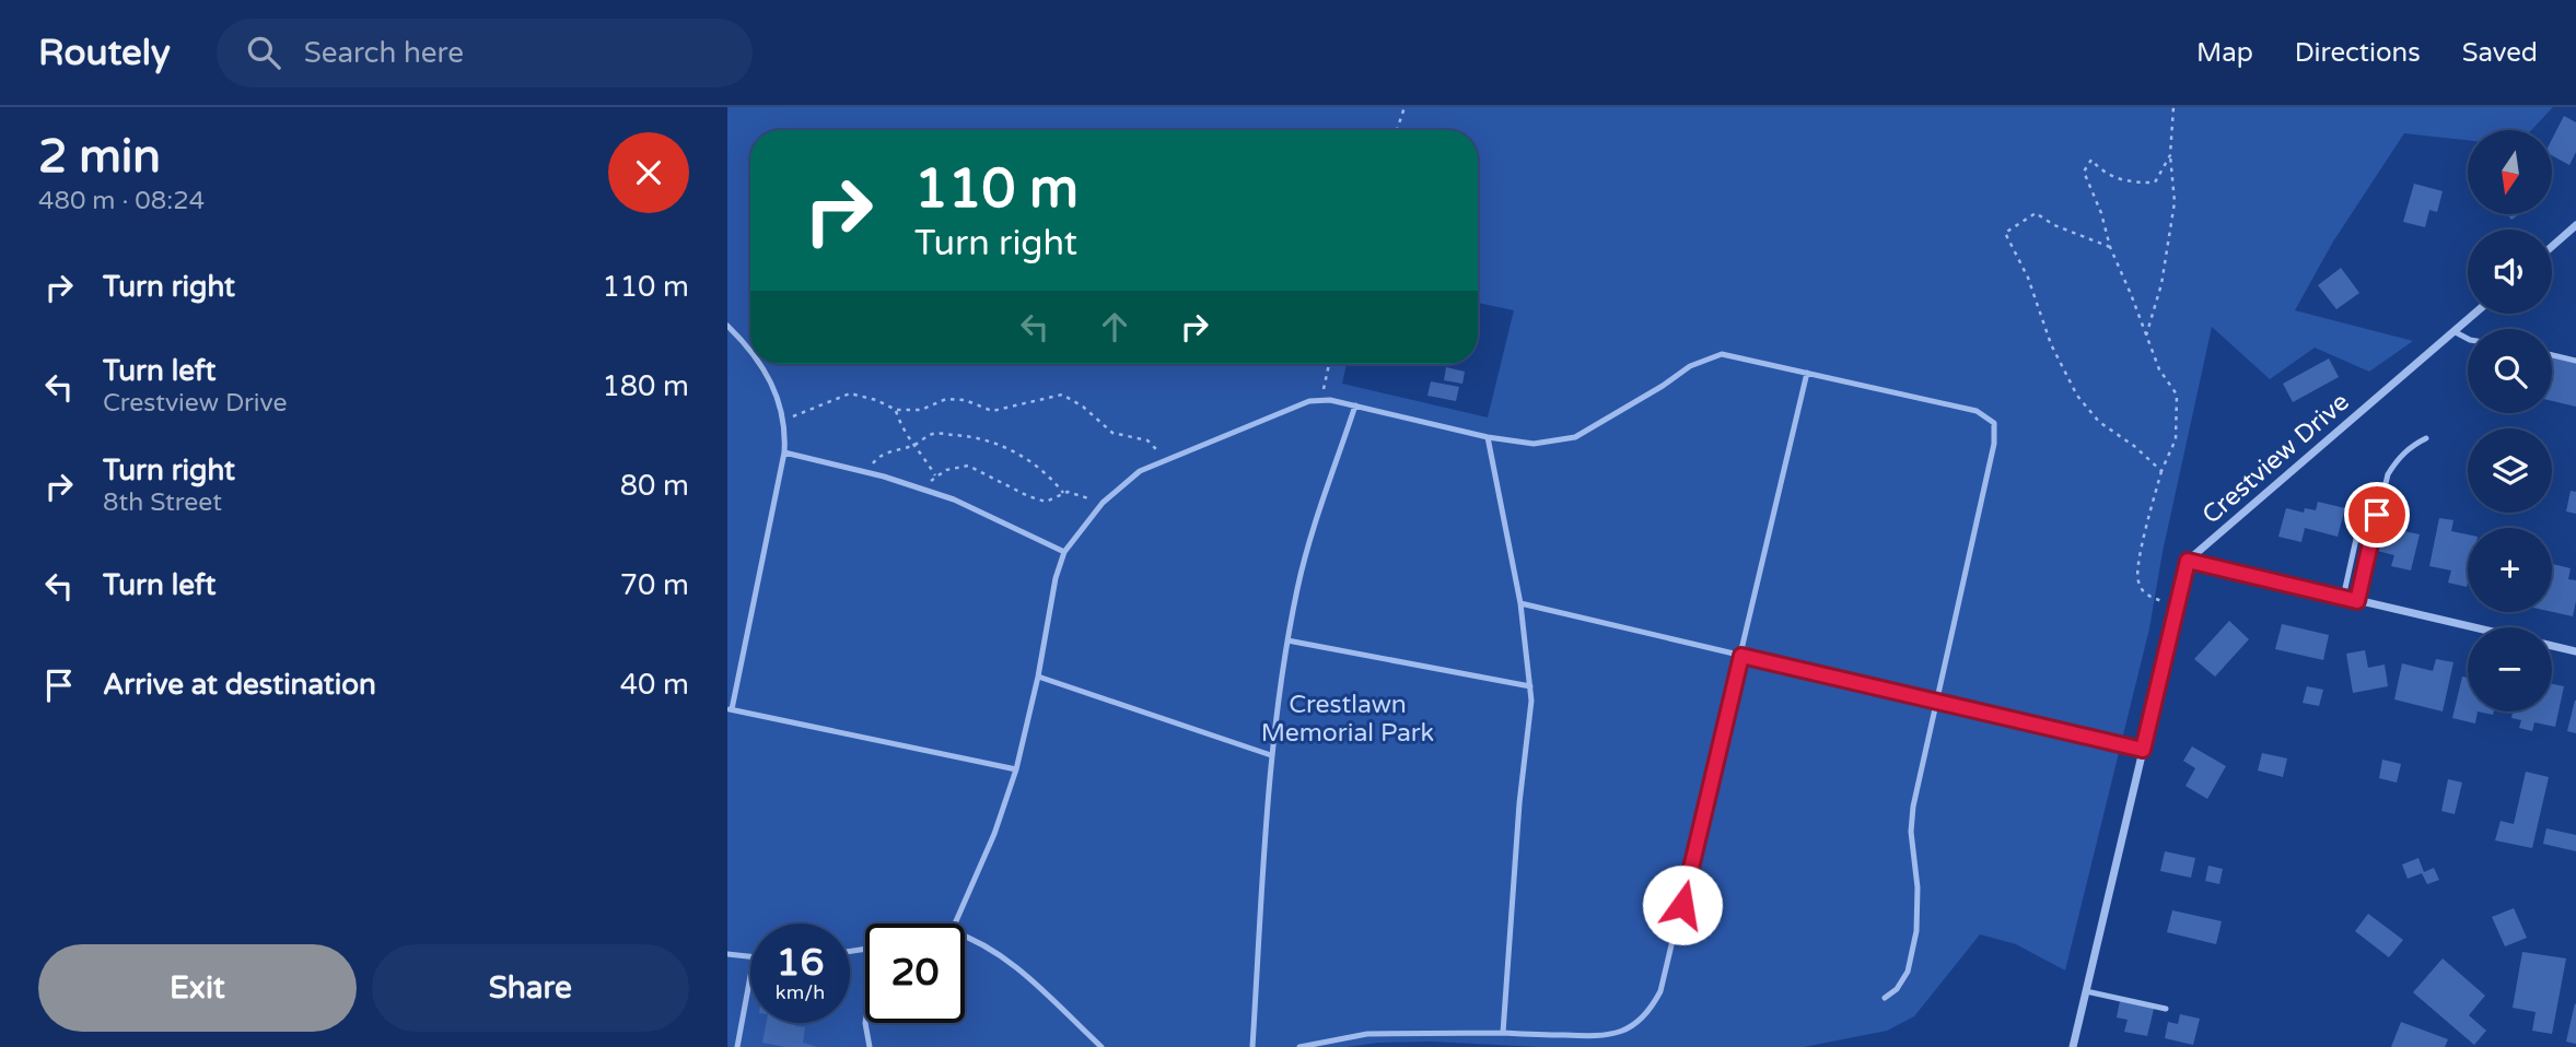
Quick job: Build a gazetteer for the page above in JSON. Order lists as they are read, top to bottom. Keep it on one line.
{"streets":{"street":["Crestview Drive"]},"parks":["Crestlawn Memorial Park"],"north":"bottom","page":{"header":"Routely","search":"Search here","nav":["Map","Directions","Saved"],"heading":["2 min","480 m · 08:24"],"map_buttons":["+","−"],"turn":["110 m","Turn right"],"list":[{"name":"Turn right","value":"110 m"},{"name":"Turn left","note":"Crestview Drive","value":"180 m"},{"name":"Turn right","note":"8th Street","value":"80 m"},{"name":"Turn left","value":"70 m"},{"name":"Arrive at destination","value":"40 m"}],"speed":"16 km/h","limit":"20","buttons":["Exit","Share"]}}
